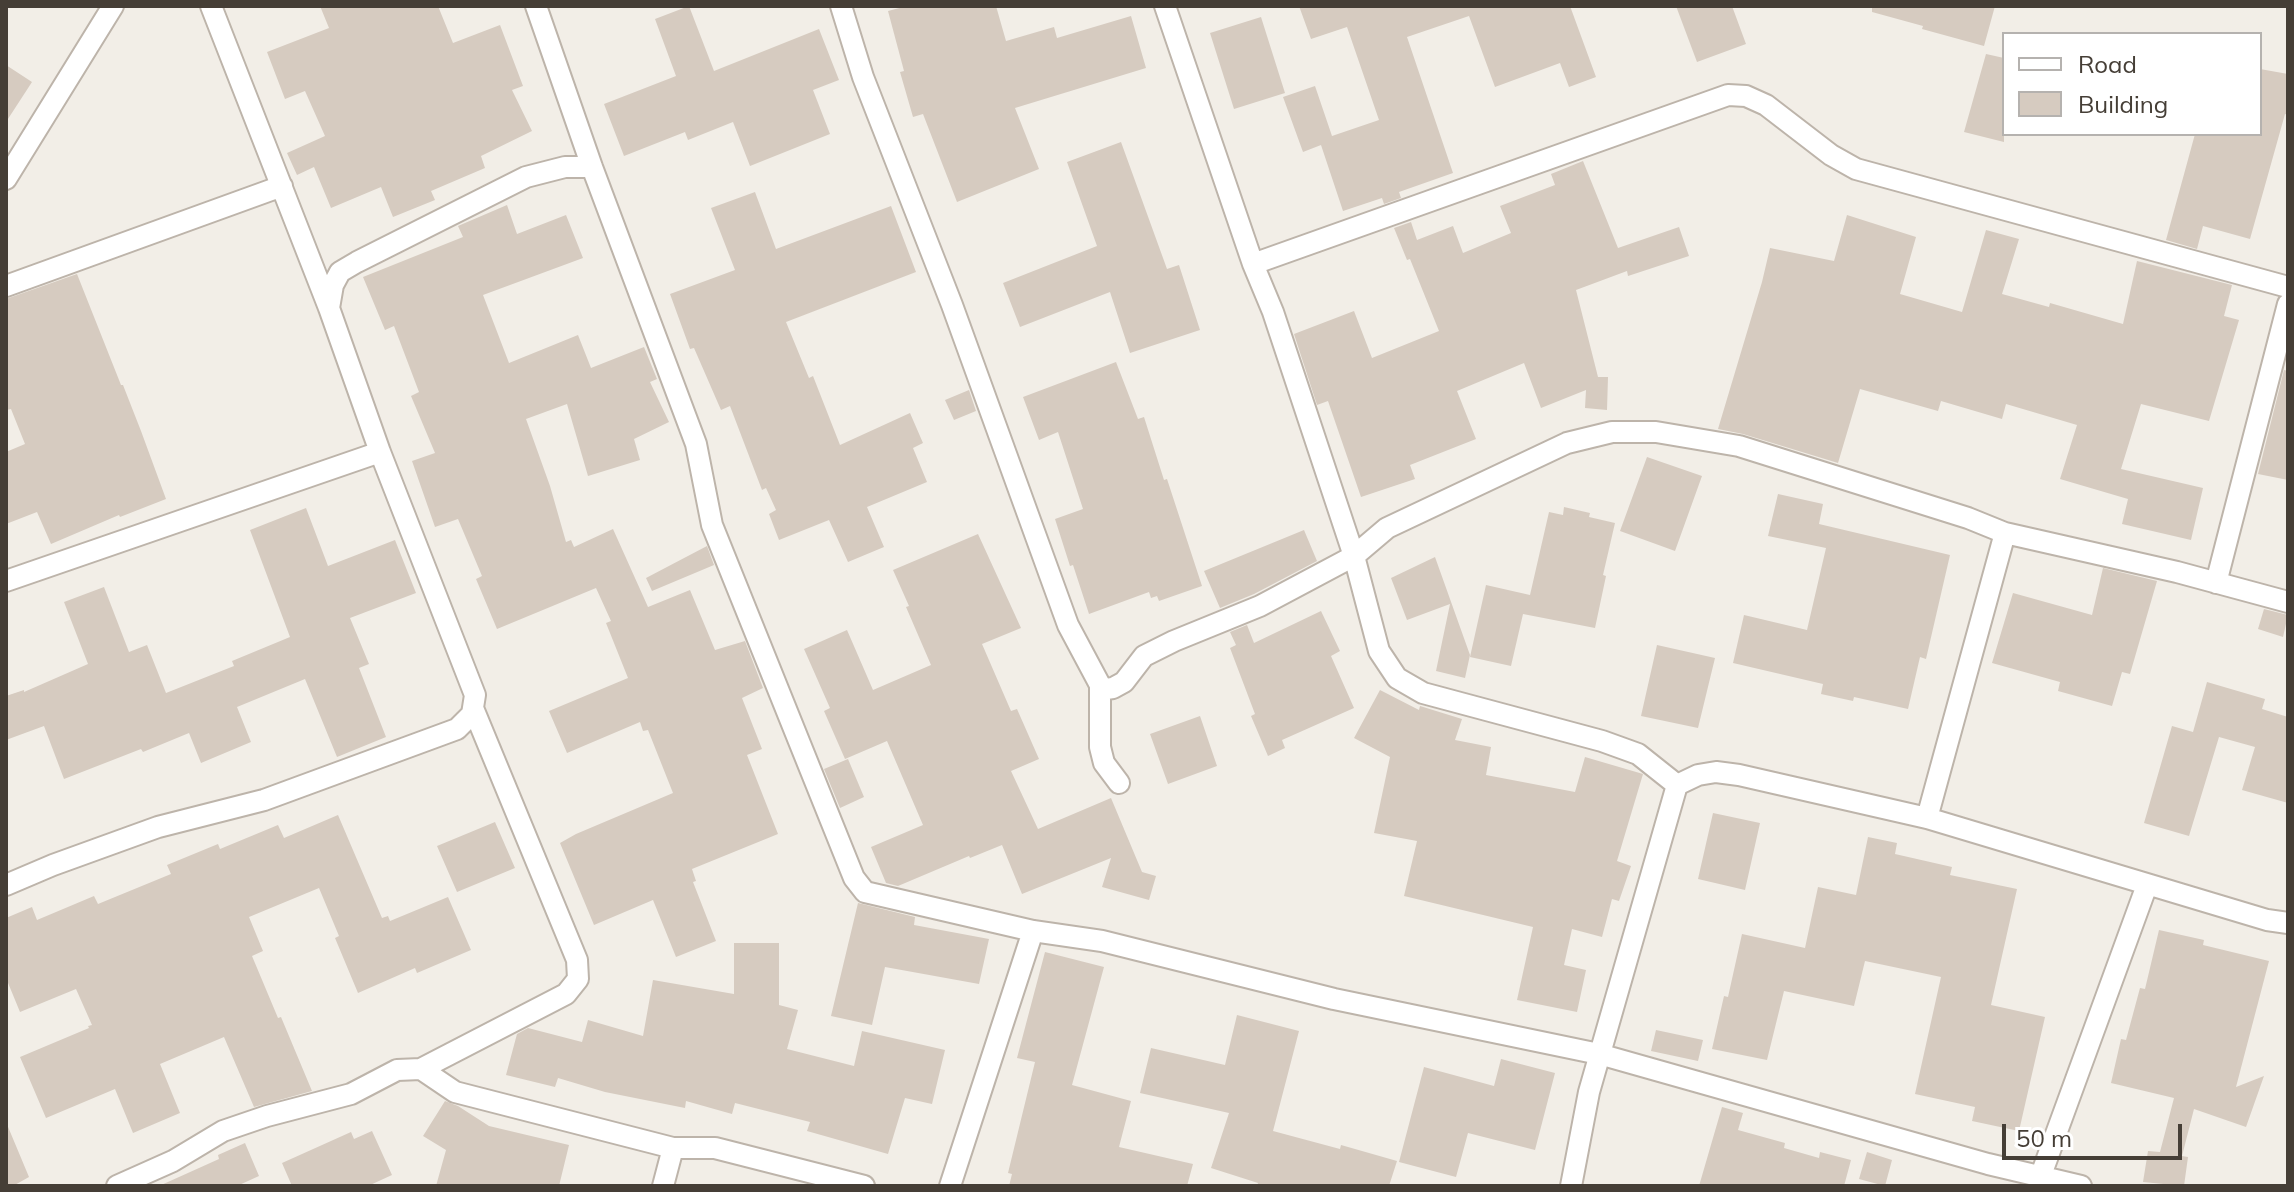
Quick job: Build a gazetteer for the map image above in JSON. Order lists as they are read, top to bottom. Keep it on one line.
{"legend":["Road","Building"],"scale_bar":"50 m"}
